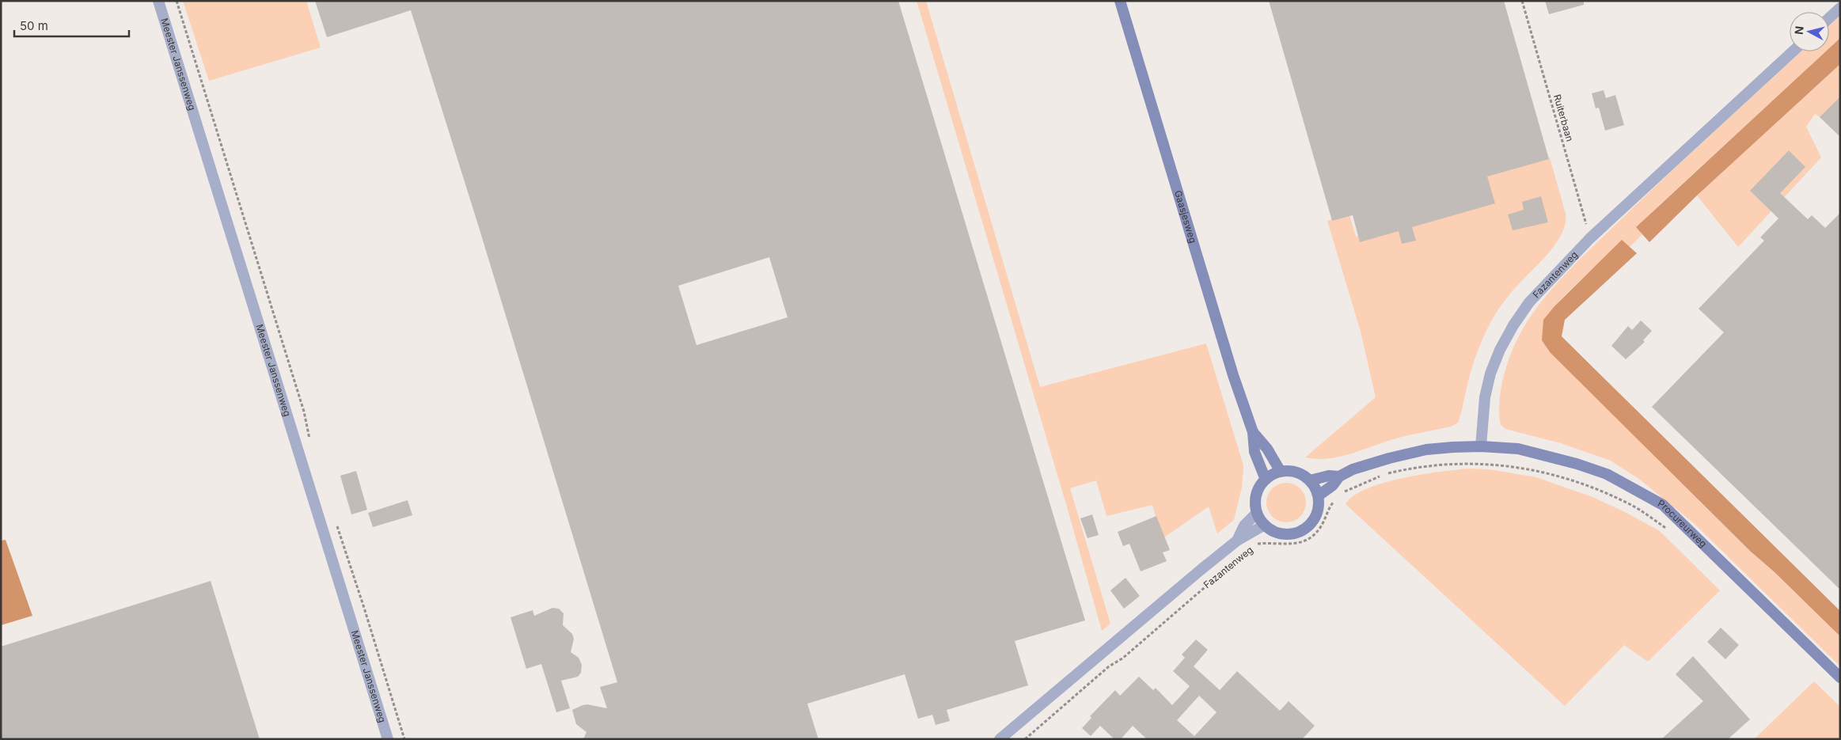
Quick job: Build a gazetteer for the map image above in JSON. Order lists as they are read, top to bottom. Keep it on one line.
{"streets":{"main road":["Gaasjesweg","Procureurweg"],"street":["Meester Janssenweg","Fazantenweg"],"path":["Ruiterbaan"]},"crossings":[["Ruiterbaan","Fazantenweg"],["Gaasjesweg","Fazantenweg"],["Fazantenweg","Procureurweg"]],"scale_bar":"50 m","north":"left"}
